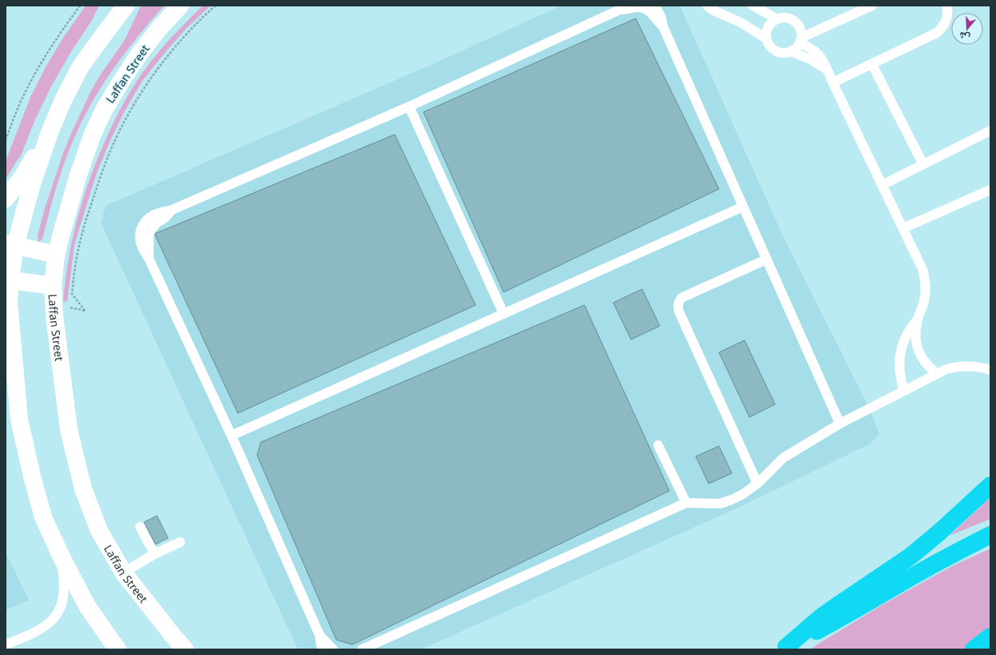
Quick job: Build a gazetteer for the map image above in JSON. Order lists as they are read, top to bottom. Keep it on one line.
{"streets":{"street":["Laffan Street"]},"north":"bottom"}
